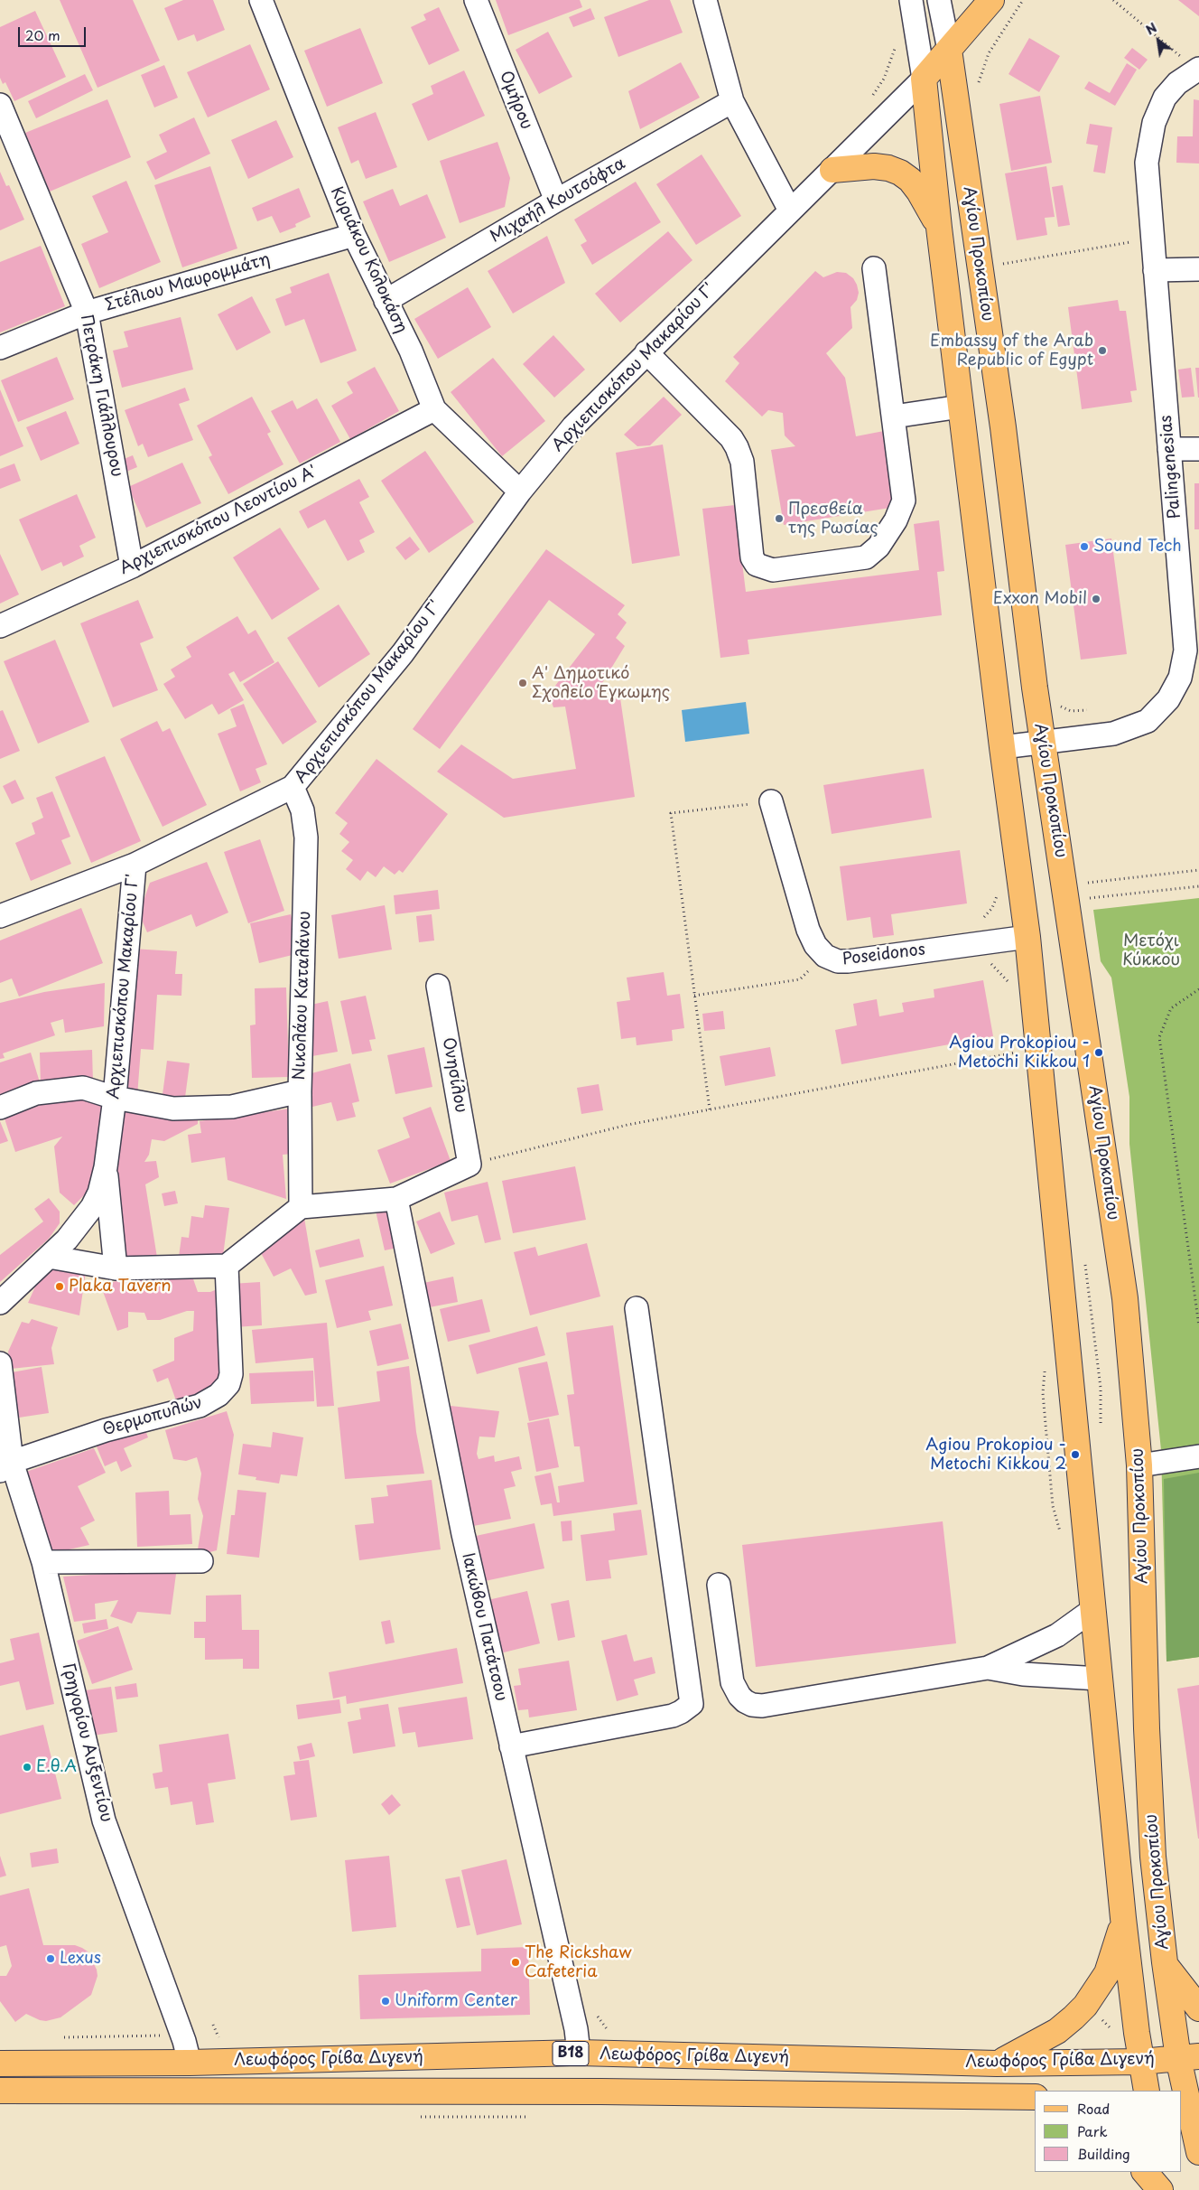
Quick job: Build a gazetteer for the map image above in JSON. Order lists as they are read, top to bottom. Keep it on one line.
{"streets":{"main road":["Αγίου Προκοπίου","B18","Λεωφόρος Γρίβα Διγενή"],"street":["Ομήρου","Μιχαήλ Κουτσόφτα","Κυριάκου Κολοκάση","Στέλιου Μαυρομμάτη","Αρχιεπισκόπου Μακαρίου Γ'","Πετράκη Γιάλλουρου","Palingenesias","Αρχιεπισκόπου Λεοντίου Α'","Poseidonos","Νικολάου Καταλάνου","Ονησίλου","Θερμοπυλών","Ιακώβου Πατάτσου","Γρηγορίου Αυξεντίου"]},"crossings":[["Ομήρου","Μιχαήλ Κουτσόφτα"],["Μιχαήλ Κουτσόφτα","Κυριάκου Κολοκάση"],["Αγίου Προκοπίου","Palingenesias"],["Αγίου Προκοπίου","Λεωφόρος Γρίβα Διγενή"],["Κυριάκου Κολοκάση","Στέλιου Μαυρομμάτη"],["Κυριάκου Κολοκάση","Αρχιεπισκόπου Μακαρίου Γ'"],["Κυριάκου Κολοκάση","Αρχιεπισκόπου Λεοντίου Α'"],["Στέλιου Μαυρομμάτη","Πετράκη Γιάλλουρου"],["Αρχιεπισκόπου Μακαρίου Γ'","Νικολάου Καταλάνου"],["Πετράκη Γιάλλουρου","Αρχιεπισκόπου Λεοντίου Α'"],["Θερμοπυλών","Γρηγορίου Αυξεντίου"],["Ιακώβου Πατάτσου","Λεωφόρος Γρίβα Διγενή"],["Γρηγορίου Αυξεντίου","Λεωφόρος Γρίβα Διγενή"]],"parks":["Μετόχι Κύκκου"],"places":["Embassy of the Arab Republic of Egypt","Πρεσβεία της Ρωσίας","Sound Tech","Exxon Mobil","Α' Δημοτικό Σχολείο Έγκωμης","Agiou Prokopiou - Metochi Kikkou 1","Plaka Tavern","Agiou Prokopiou - Metochi Kikkou 2","Ε.θ.Α","Lexus","The Rickshaw Cafeteria","Uniform Center"],"legend":["Road","Park","Building"],"scale_bar":"20 m","north":"top left"}
